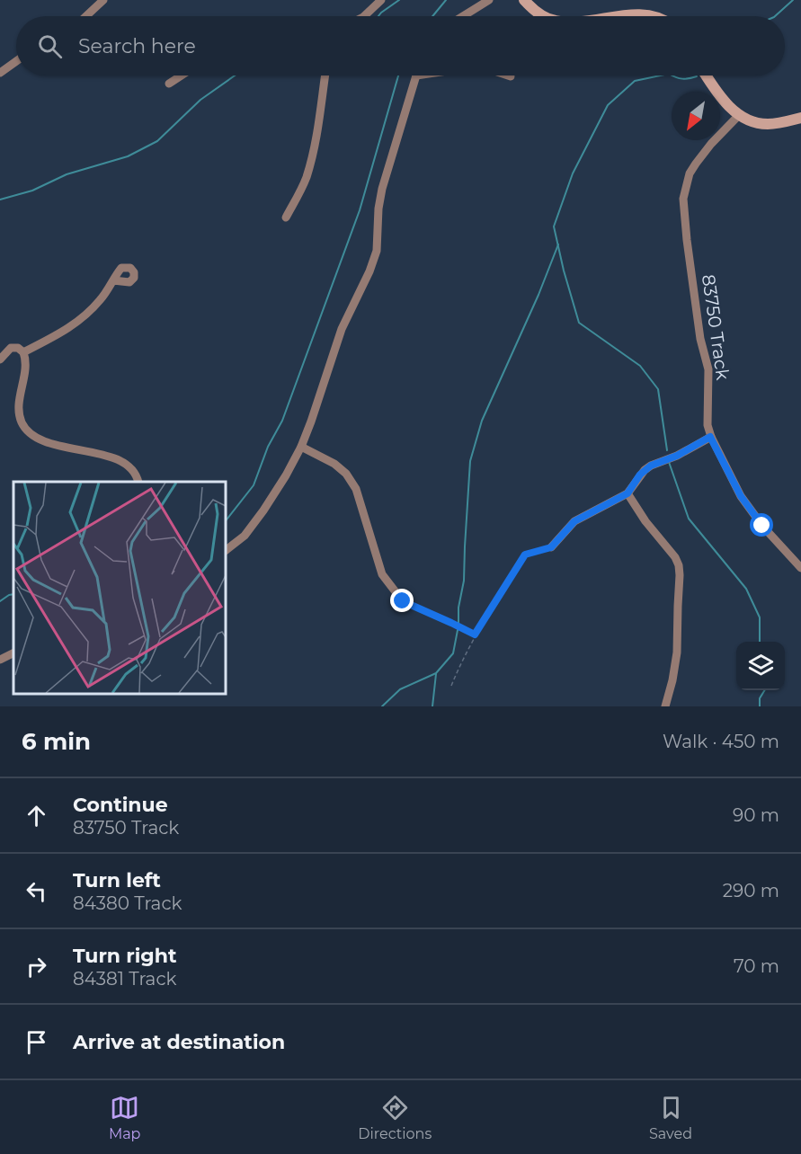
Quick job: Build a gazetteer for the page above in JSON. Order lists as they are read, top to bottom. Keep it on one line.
{"streets":{"street":["83750 Track"]},"north":"bottom left","page":{"search":"Search here","heading":["6 min","Walk · 450 m"],"list":[["Continue","83750 Track","90 m"],["Turn left","84380 Track","290 m"],["Turn right","84381 Track","70 m"],"Arrive at destination"],"nav":["Map","Directions","Saved"]}}
